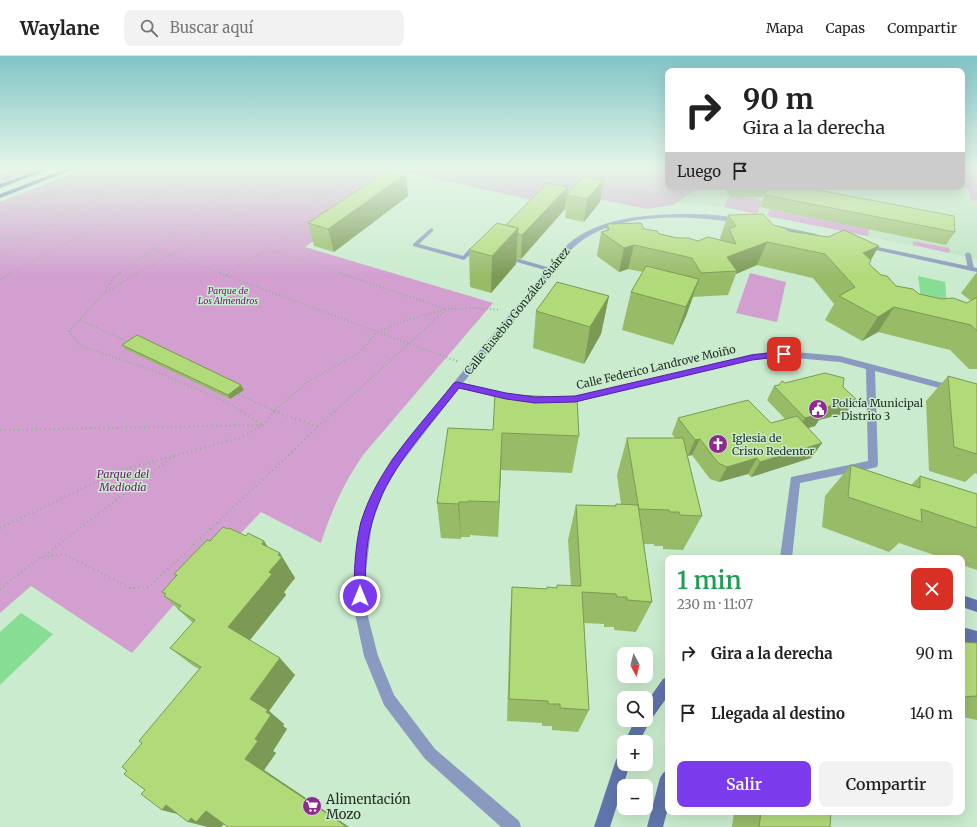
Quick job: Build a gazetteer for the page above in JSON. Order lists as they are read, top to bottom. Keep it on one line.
{"streets":{"street":["Calle Eusebio González Suárez","Calle Federico Landrove Moiño"]},"parks":["Parque de Los Almendros","Parque del Mediodía"],"places":{"public building":["Policía Municipal - Distrito 3"],"church":["Iglesia de Cristo Redentor"],"supermarket":["Alimentación Mozo"]},"north":"bottom","page":{"header":"Waylane","search":"Buscar aquí","nav":["Mapa","Capas","Compartir"],"turn":["90 m","Gira a la derecha"],"then":"Luego","heading":["1 min","230 m · 11:07"],"list":[{"name":"Gira a la derecha","value":"90 m"},{"name":"Llegada al destino","value":"140 m"}],"map_buttons":["+","−"],"buttons":["Salir","Compartir"]}}
